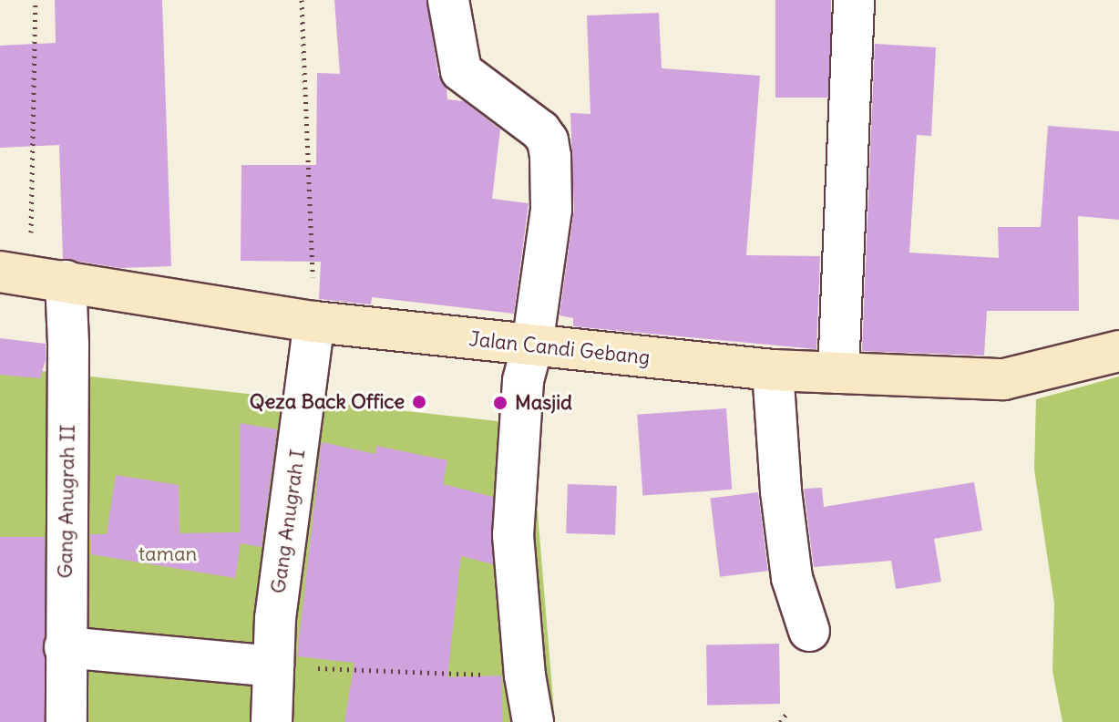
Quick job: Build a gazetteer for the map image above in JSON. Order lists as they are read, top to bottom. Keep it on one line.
{"streets":{"main road":["Jalan Candi Gebang"],"street":["Gang Anugrah II","Gang Anugrah I"]},"crossings":[["Jalan Candi Gebang","Gang Anugrah II"],["Jalan Candi Gebang","Gang Anugrah I"]],"parks":["taman"],"places":["Qeza Back Office","Masjid"]}
